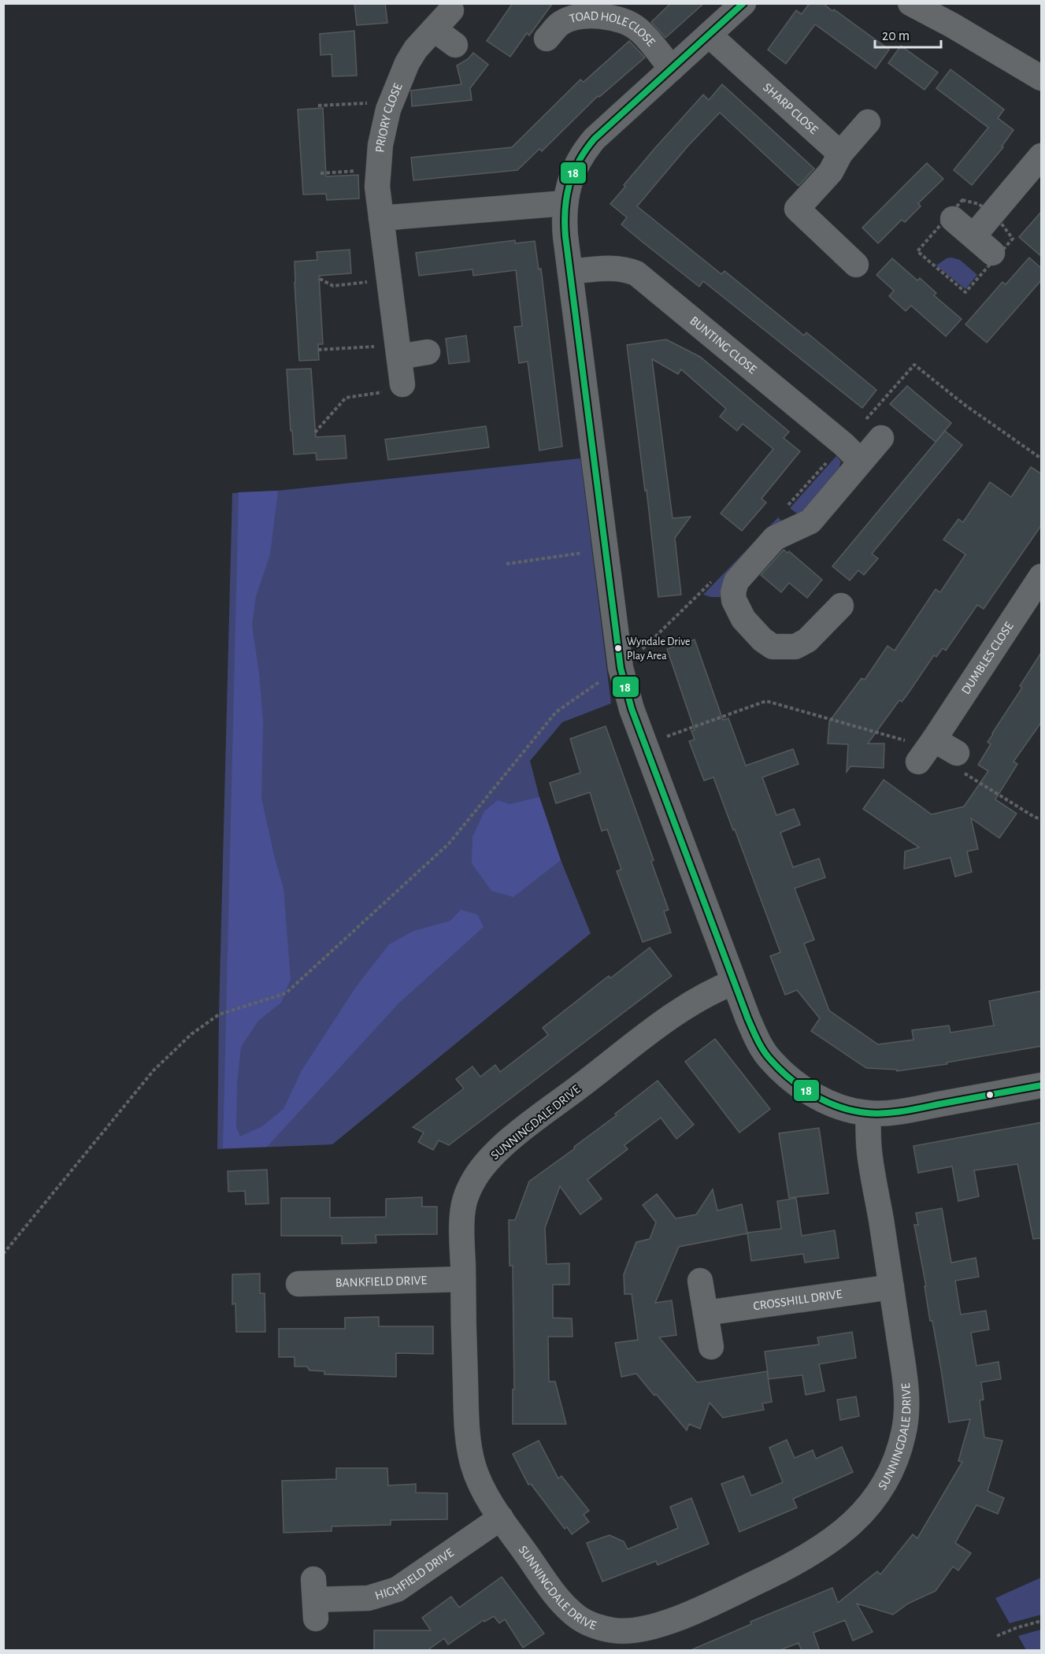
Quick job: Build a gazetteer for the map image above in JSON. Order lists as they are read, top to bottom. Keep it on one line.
{"streets":{"street":["TOAD HOLE CLOSE","SHARP CLOSE","PRIORY CLOSE","BUNTING CLOSE","DUMBLES CLOSE","SUNNINGDALE DRIVE","BANKFIELD DRIVE","CROSSHILL DRIVE","HIGHFIELD DRIVE"]},"crossings":[["SUNNINGDALE DRIVE","BANKFIELD DRIVE"],["SUNNINGDALE DRIVE","CROSSHILL DRIVE"],["SUNNINGDALE DRIVE","HIGHFIELD DRIVE"]],"places":["Wyndale Drive Play Area"],"lines":["transit line 18"],"scale_bar":"20 m"}
